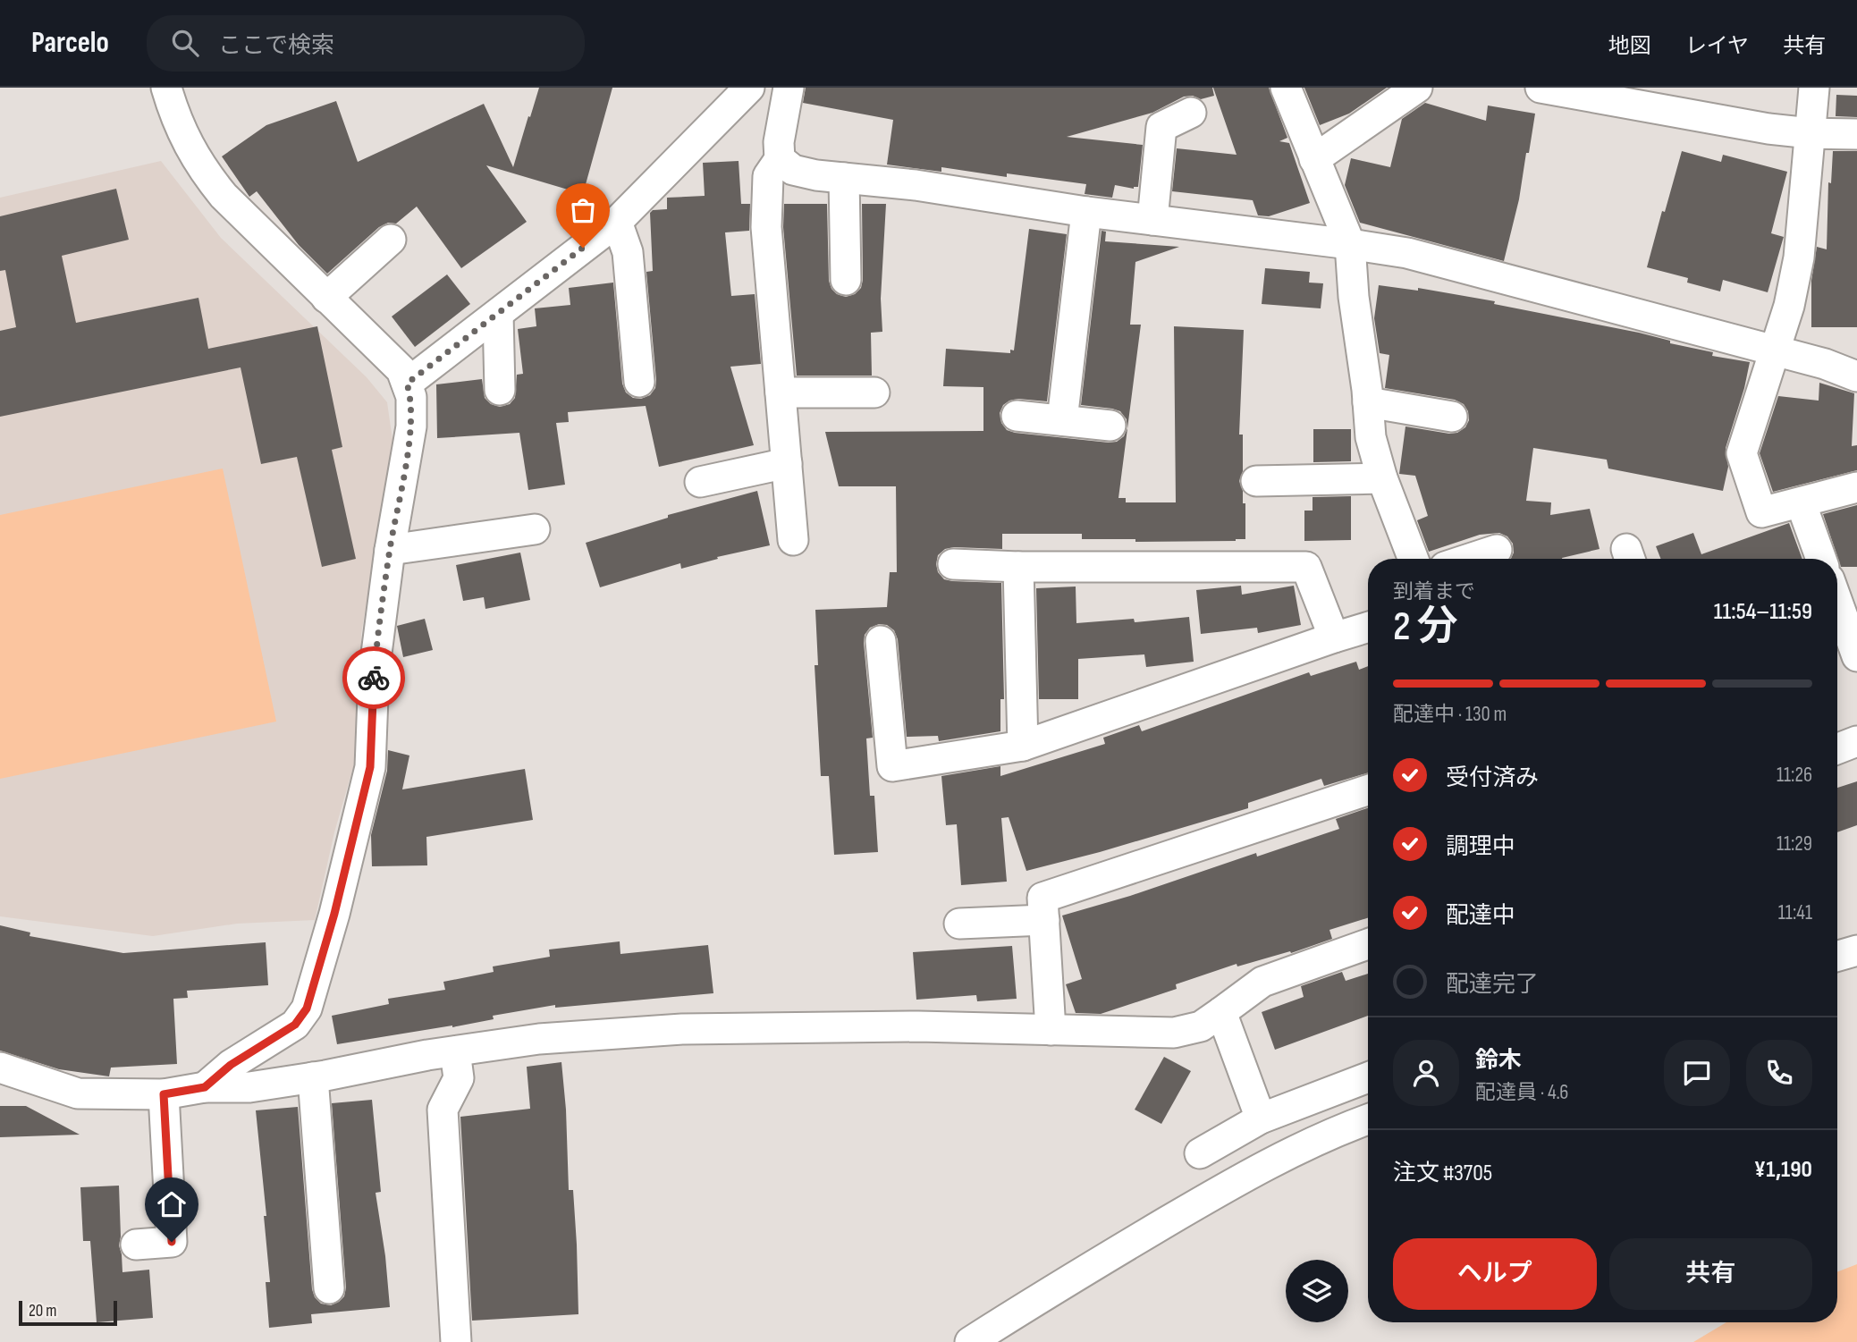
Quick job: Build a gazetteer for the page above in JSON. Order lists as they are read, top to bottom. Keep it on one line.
{"scale_bar":"20 m","page":{"header":"Parcelo","search":"ここで検索","nav":["地図","レイヤ","共有"],"heading":["2 分","到着まで","11:54–11:59"],"panel":["鈴木","配達員 · 4.6","注文 #3705","¥1,190"],"bar":"配達中 · 130 m","list":[["受付済み","11:26"],["調理中","11:29"],["配達中","11:41"],"配達完了"],"buttons":["ヘルプ","共有"],"scale":"20 m"}}
